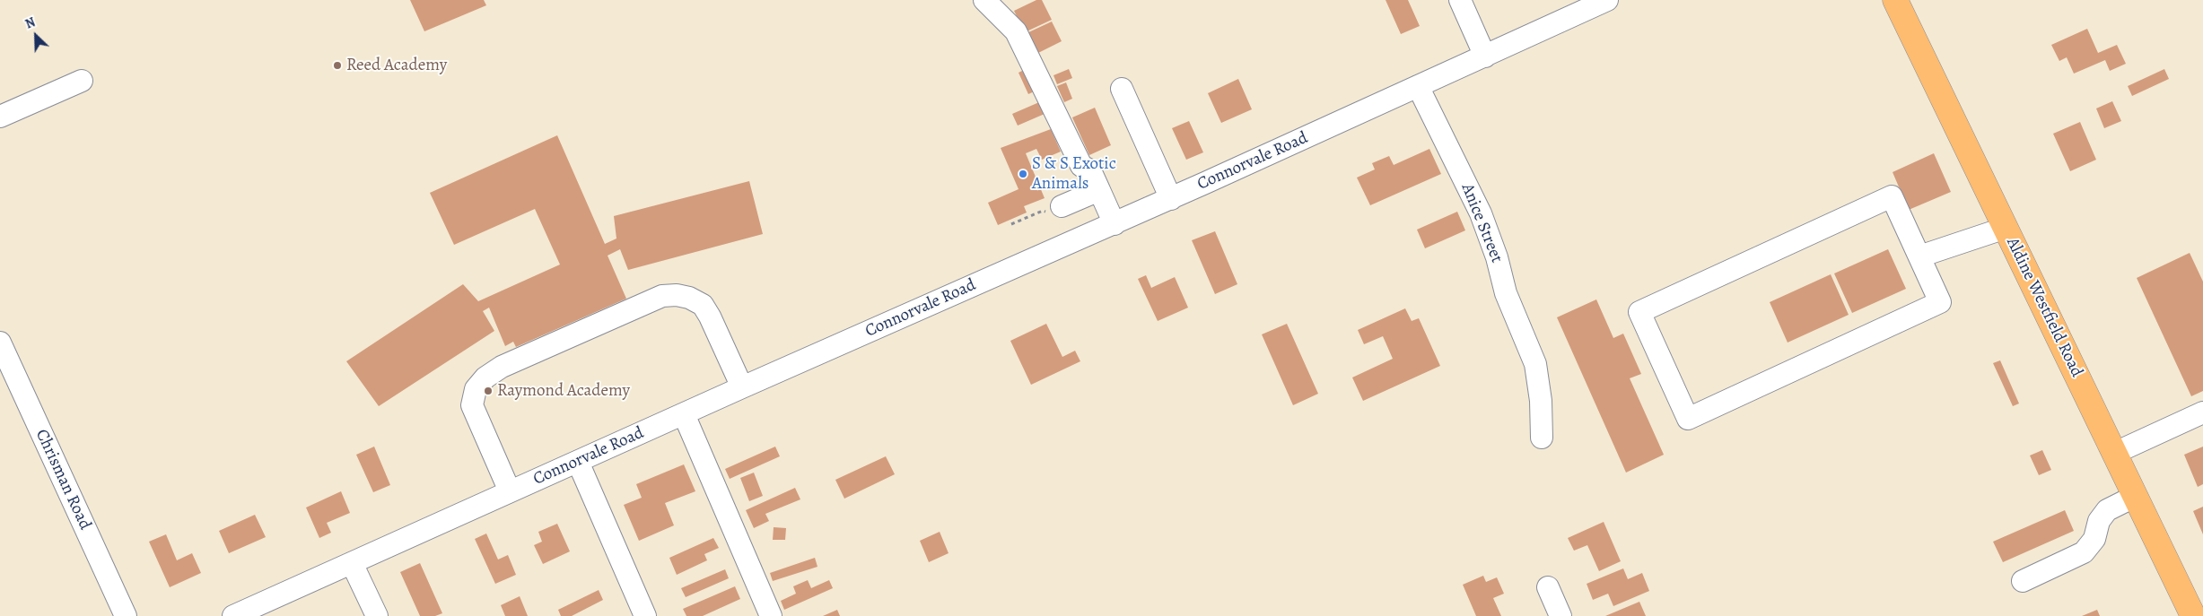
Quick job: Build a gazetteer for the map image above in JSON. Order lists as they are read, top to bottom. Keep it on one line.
{"streets":{"main road":["Aldine Westfield Road"],"street":["Connorvale Road","Anice Street","Chrisman Road"]},"crossings":[["Connorvale Road","Anice Street"]],"places":["Reed Academy","S & S Exotic Animals","Raymond Academy"],"north":"top left"}
